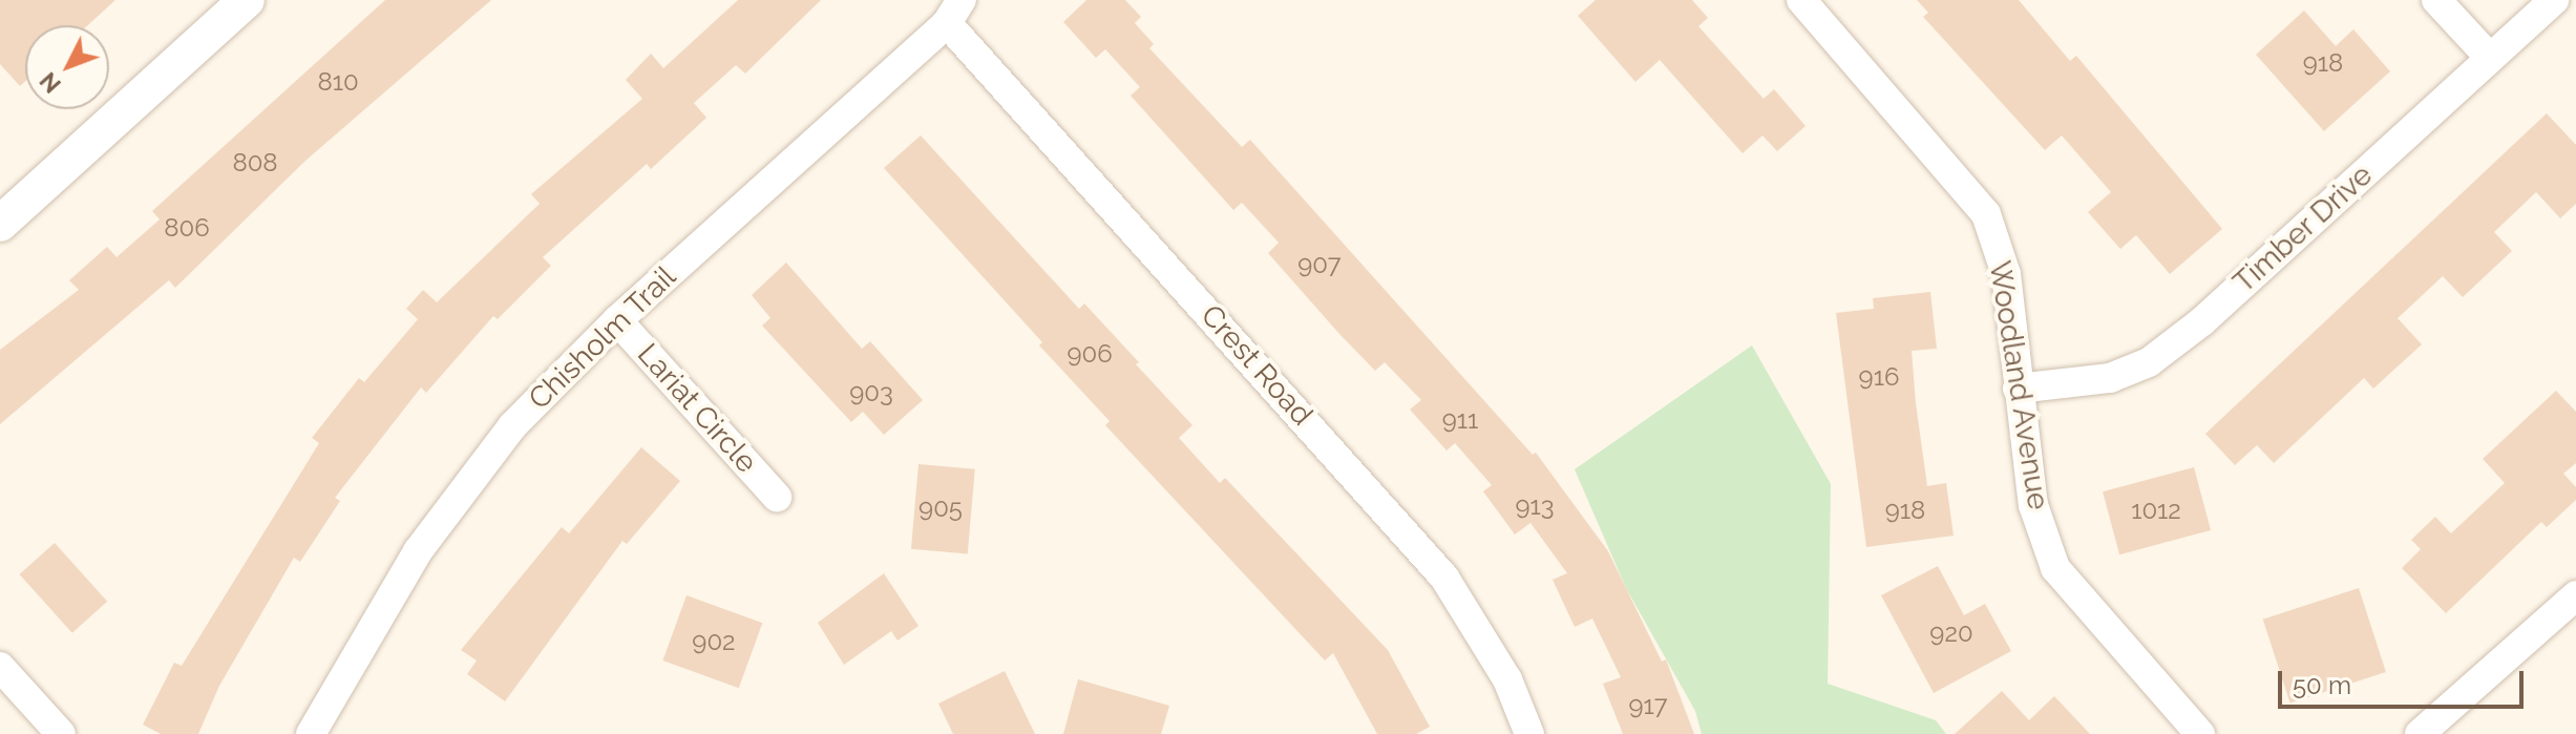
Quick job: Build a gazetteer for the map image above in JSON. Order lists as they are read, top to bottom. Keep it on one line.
{"streets":{"street":["Timber Drive","Chisholm Trail","Crest Road","Woodland Avenue","Lariat Circle"]},"crossings":[["Timber Drive","Woodland Avenue"],["Chisholm Trail","Crest Road"],["Chisholm Trail","Lariat Circle"]],"house_numbers":["918","810","808","806","907","906","916","903","911","913","905","918","1012","920","902","917"],"scale_bar":"50 m","north":"bottom left"}
